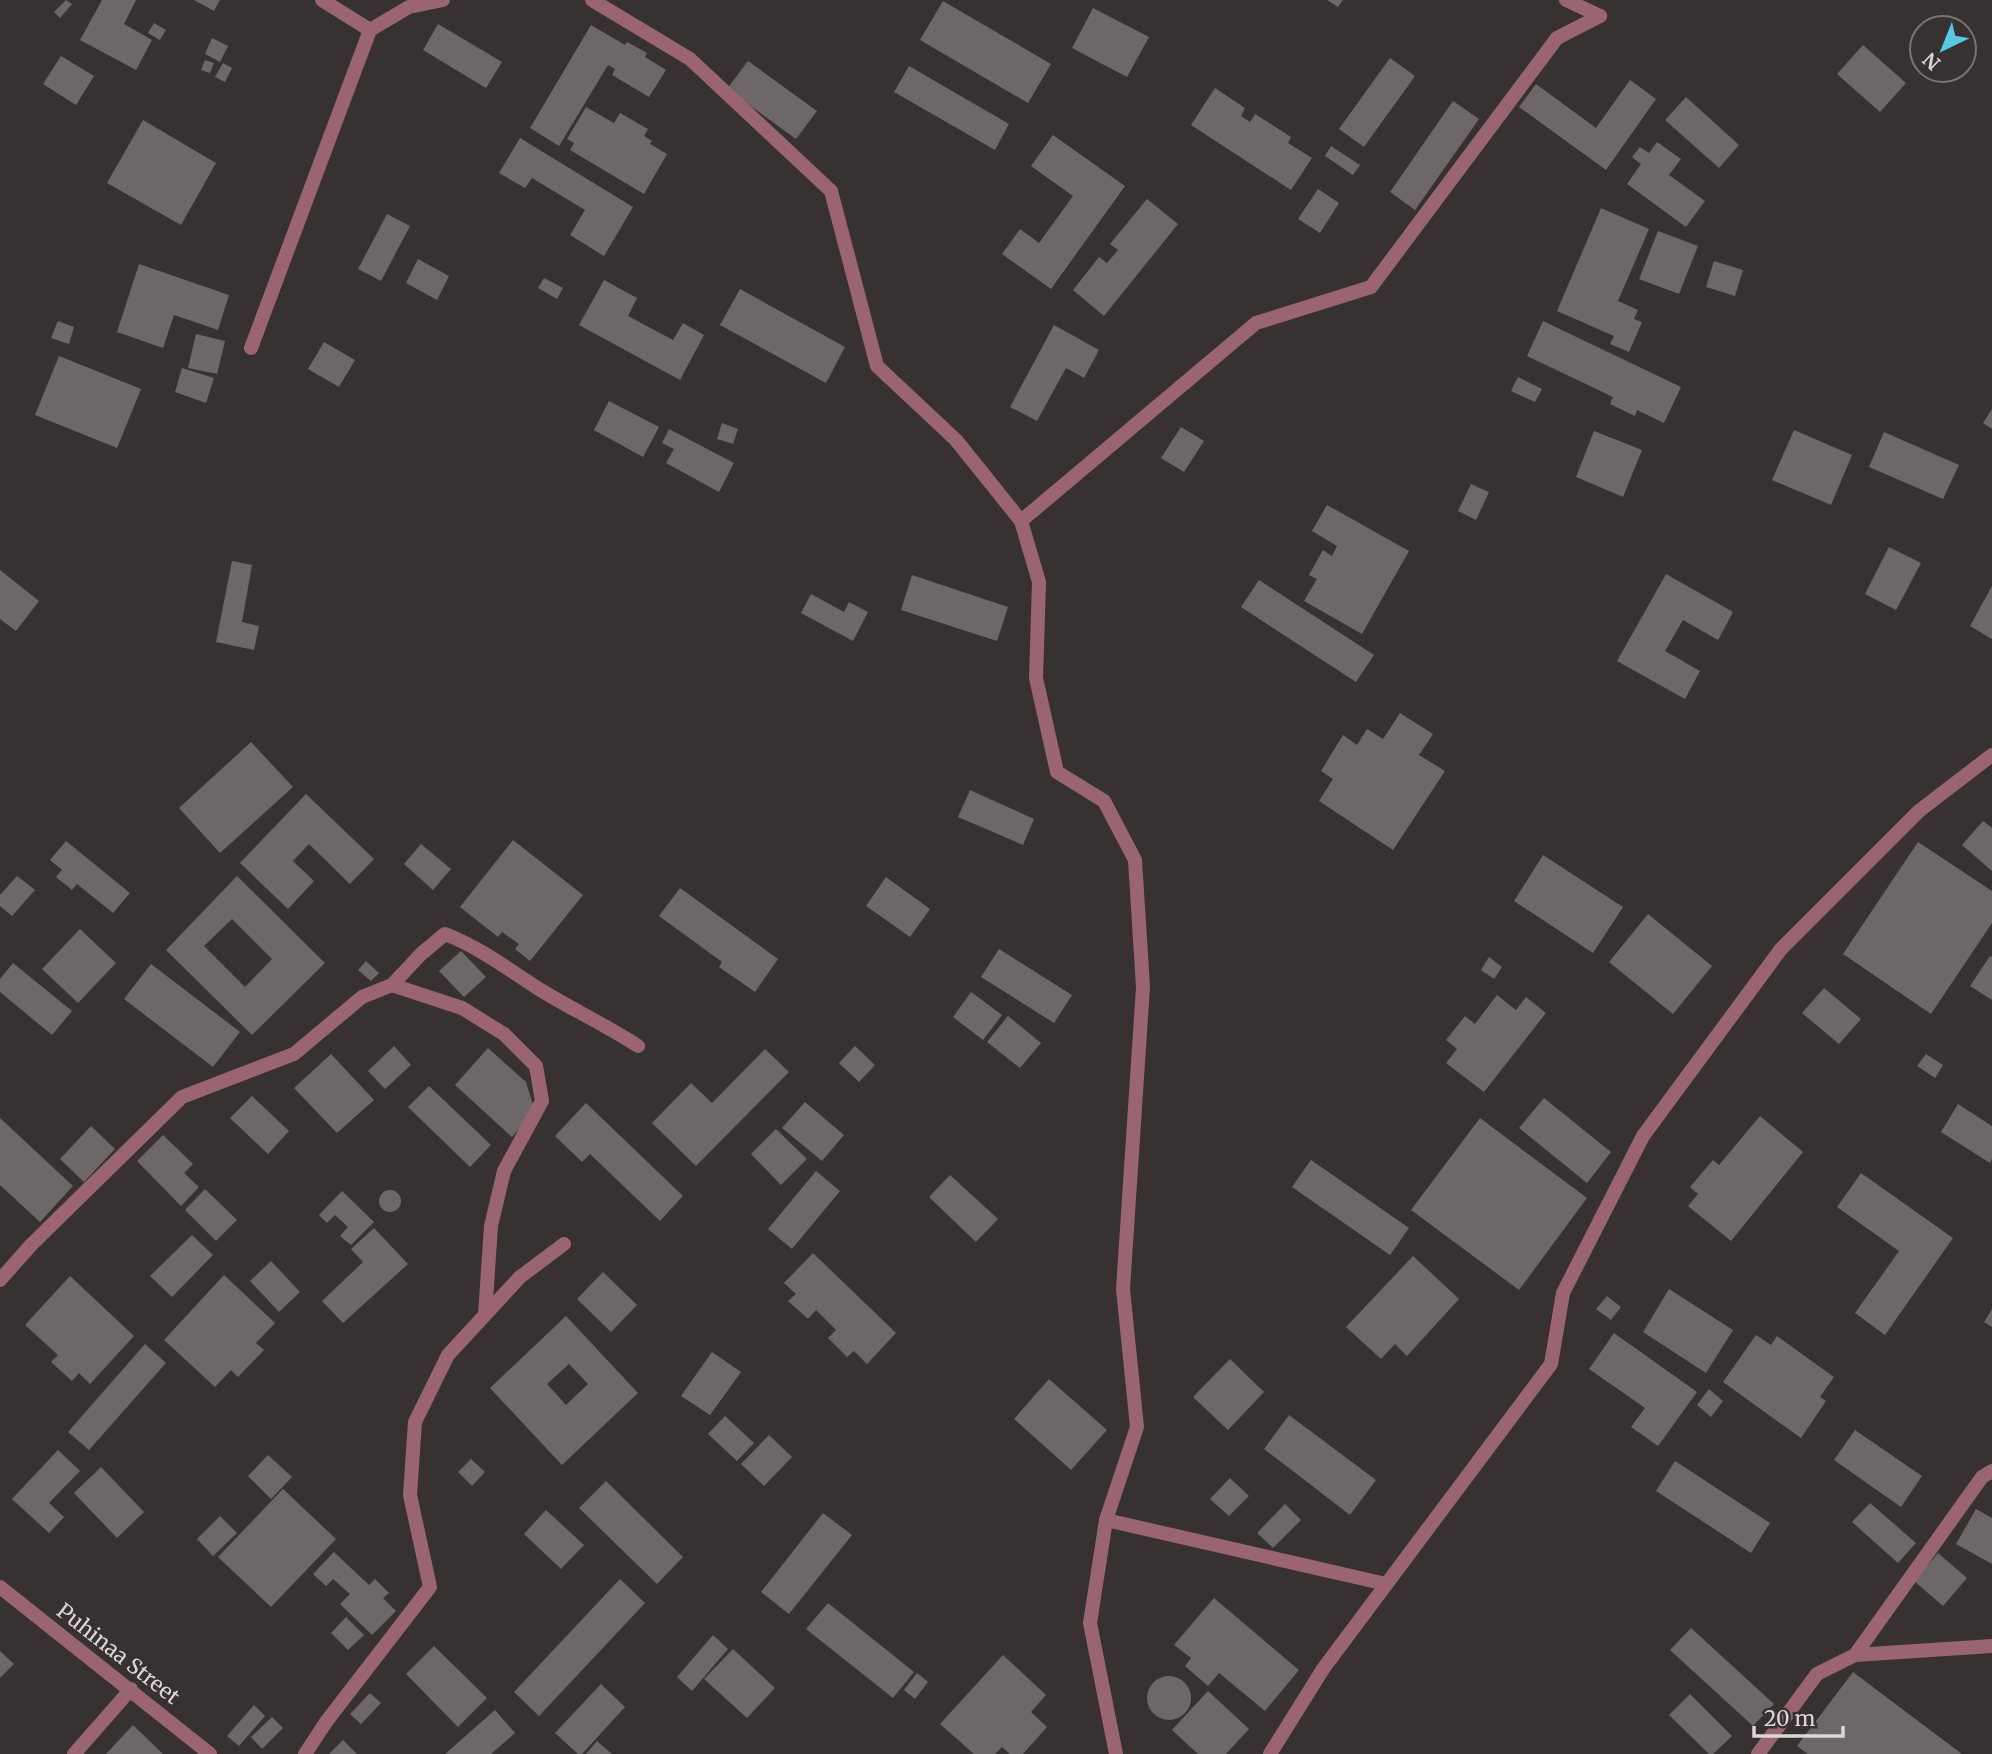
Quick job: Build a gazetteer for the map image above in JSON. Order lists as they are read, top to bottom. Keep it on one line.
{"streets":{"street":["Puhinaa Street"]},"scale_bar":"20 m","north":"bottom left"}
